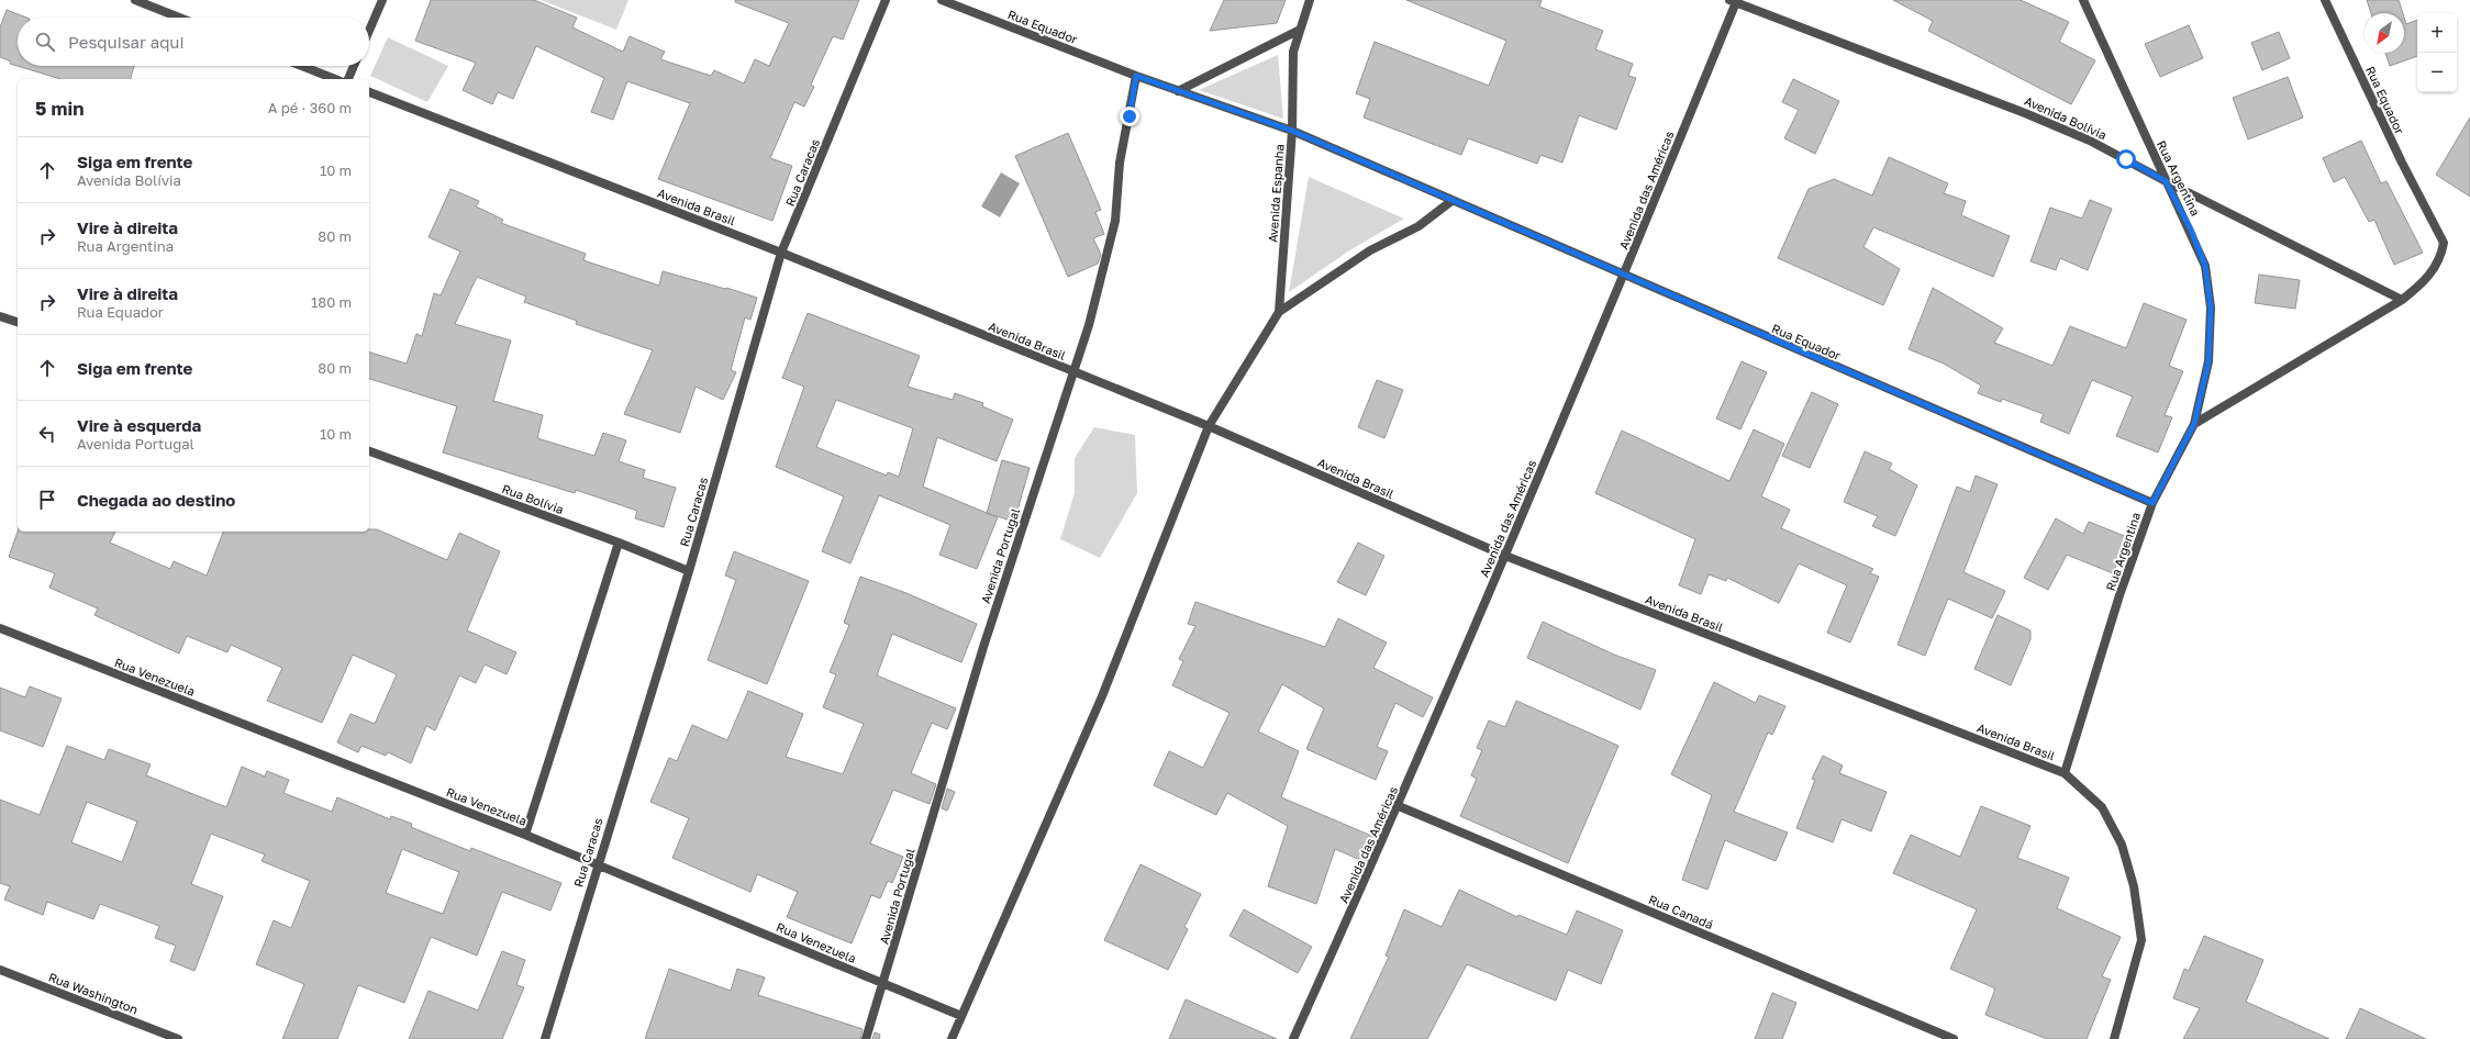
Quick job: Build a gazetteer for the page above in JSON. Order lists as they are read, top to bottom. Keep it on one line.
{"streets":{"street":["Rua Equador","Avenida Bolívia","Rua Caracas","Rua Argentina","Avenida das Américas","Avenida Espanha","Avenida Brasil","Rua Bolívia","Avenida Portugal","Rua Venezuela","Rua Canadá","Rua Washington"]},"crossings":[["Rua Equador","Avenida Bolívia"],["Rua Equador","Rua Argentina"],["Rua Equador","Avenida das Américas"],["Rua Equador","Avenida Espanha"],["Rua Equador","Avenida Portugal"],["Avenida Bolívia","Rua Argentina"],["Avenida Bolívia","Avenida das Américas"],["Rua Caracas","Avenida Brasil"],["Rua Caracas","Rua Bolívia"],["Rua Caracas","Rua Venezuela"],["Rua Argentina","Avenida Brasil"],["Avenida das Américas","Avenida Brasil"],["Avenida das Américas","Rua Canadá"],["Avenida Brasil","Avenida Portugal"],["Avenida Portugal","Rua Venezuela"]],"north":"bottom left","page":{"map_buttons":["+","−"],"search":"Pesquisar aqui","heading":["5 min","A pé · 360 m"],"list":[["Siga em frente","Avenida Bolívia","10 m"],["Vire à direita","Rua Argentina","80 m"],["Vire à direita","Rua Equador","180 m"],["Siga em frente","80 m"],["Vire à esquerda","Avenida Portugal","10 m"],"Chegada ao destino"]}}
